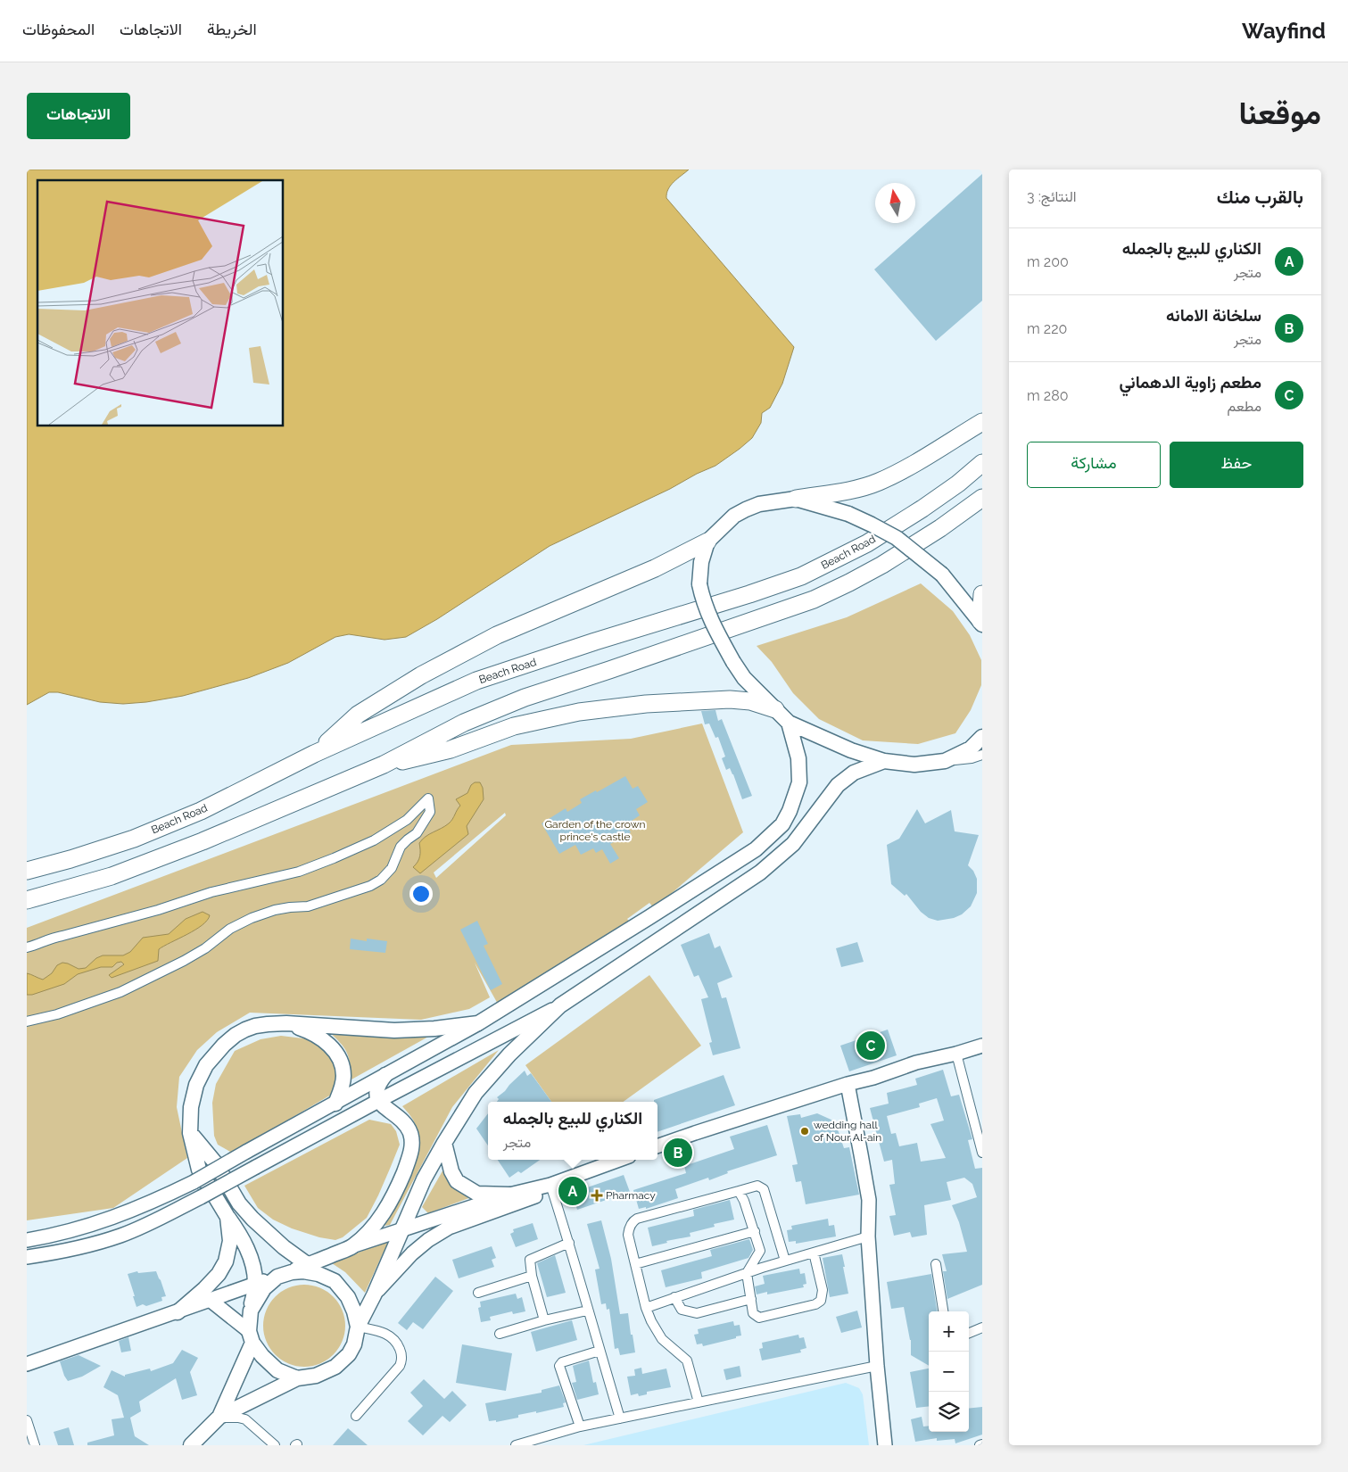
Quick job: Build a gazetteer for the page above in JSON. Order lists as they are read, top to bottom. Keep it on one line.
{"streets":{"highway":["Beach Road"]},"parks":["Garden of the crown prince's castle"],"places":{"other":["wedding hall of Nour Al-ain"],"health":["Pharmacy"]},"north":"top","page":{"header":"Wayfind","nav":["الخريطة","الاتجاهات","المحفوظات"],"title":"موقعنا","buttons":["الاتجاهات",["حفظ","مشاركة"]],"heading":["بالقرب منك","النتائج: 3"],"list":[{"mark":"A","name":"الكناري للبيع بالجمله","note":"متجر","value":"200 m"},{"mark":"B","name":"سلخانة الامانه","note":"متجر","value":"220 m"},{"mark":"C","name":"مطعم زاوية الدهماني","note":"مطعم","value":"280 m"}],"pins":["C","B","A"],"popup":["الكناري للبيع بالجمله","متجر"],"map_buttons":["+","−"]}}
